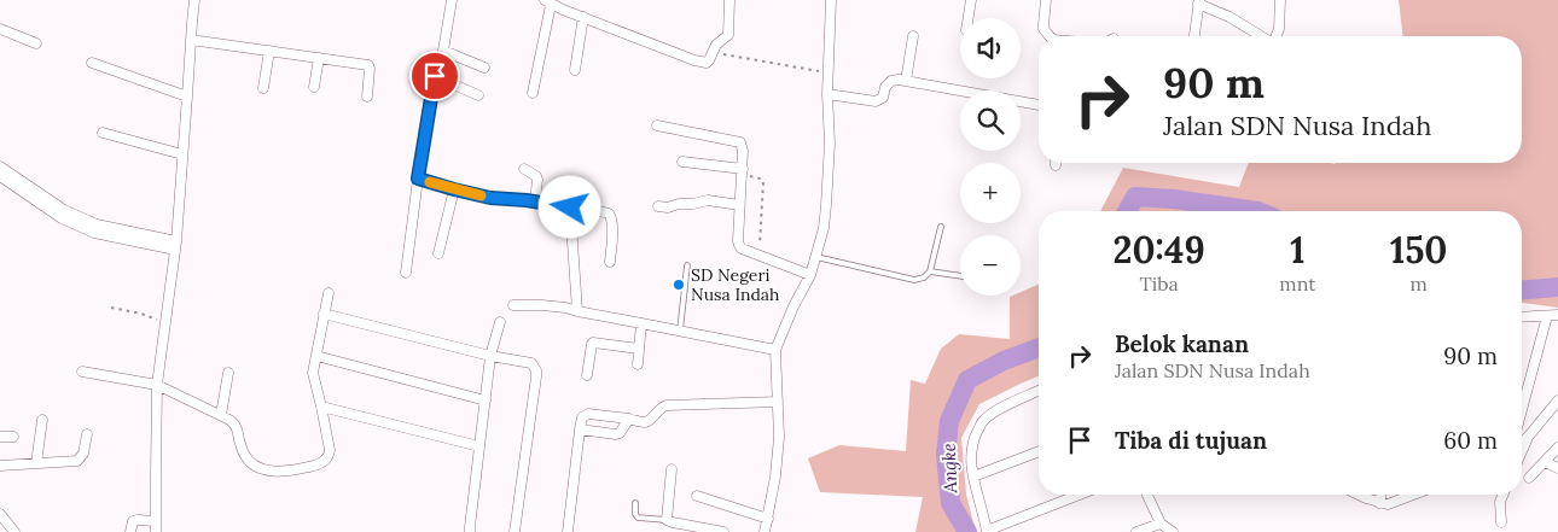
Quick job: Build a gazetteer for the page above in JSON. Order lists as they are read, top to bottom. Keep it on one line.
{"water":["Angke"],"places":["SD Negeri Nusa Indah"],"page":{"map_buttons":["+","−"],"turn":["90 m","Jalan SDN Nusa Indah"],"eta":["20:49","Tiba","1","mnt","150","m"],"list":[{"name":"Belok kanan","note":"Jalan SDN Nusa Indah","value":"90 m"},{"name":"Tiba di tujuan","value":"60 m"}]}}
